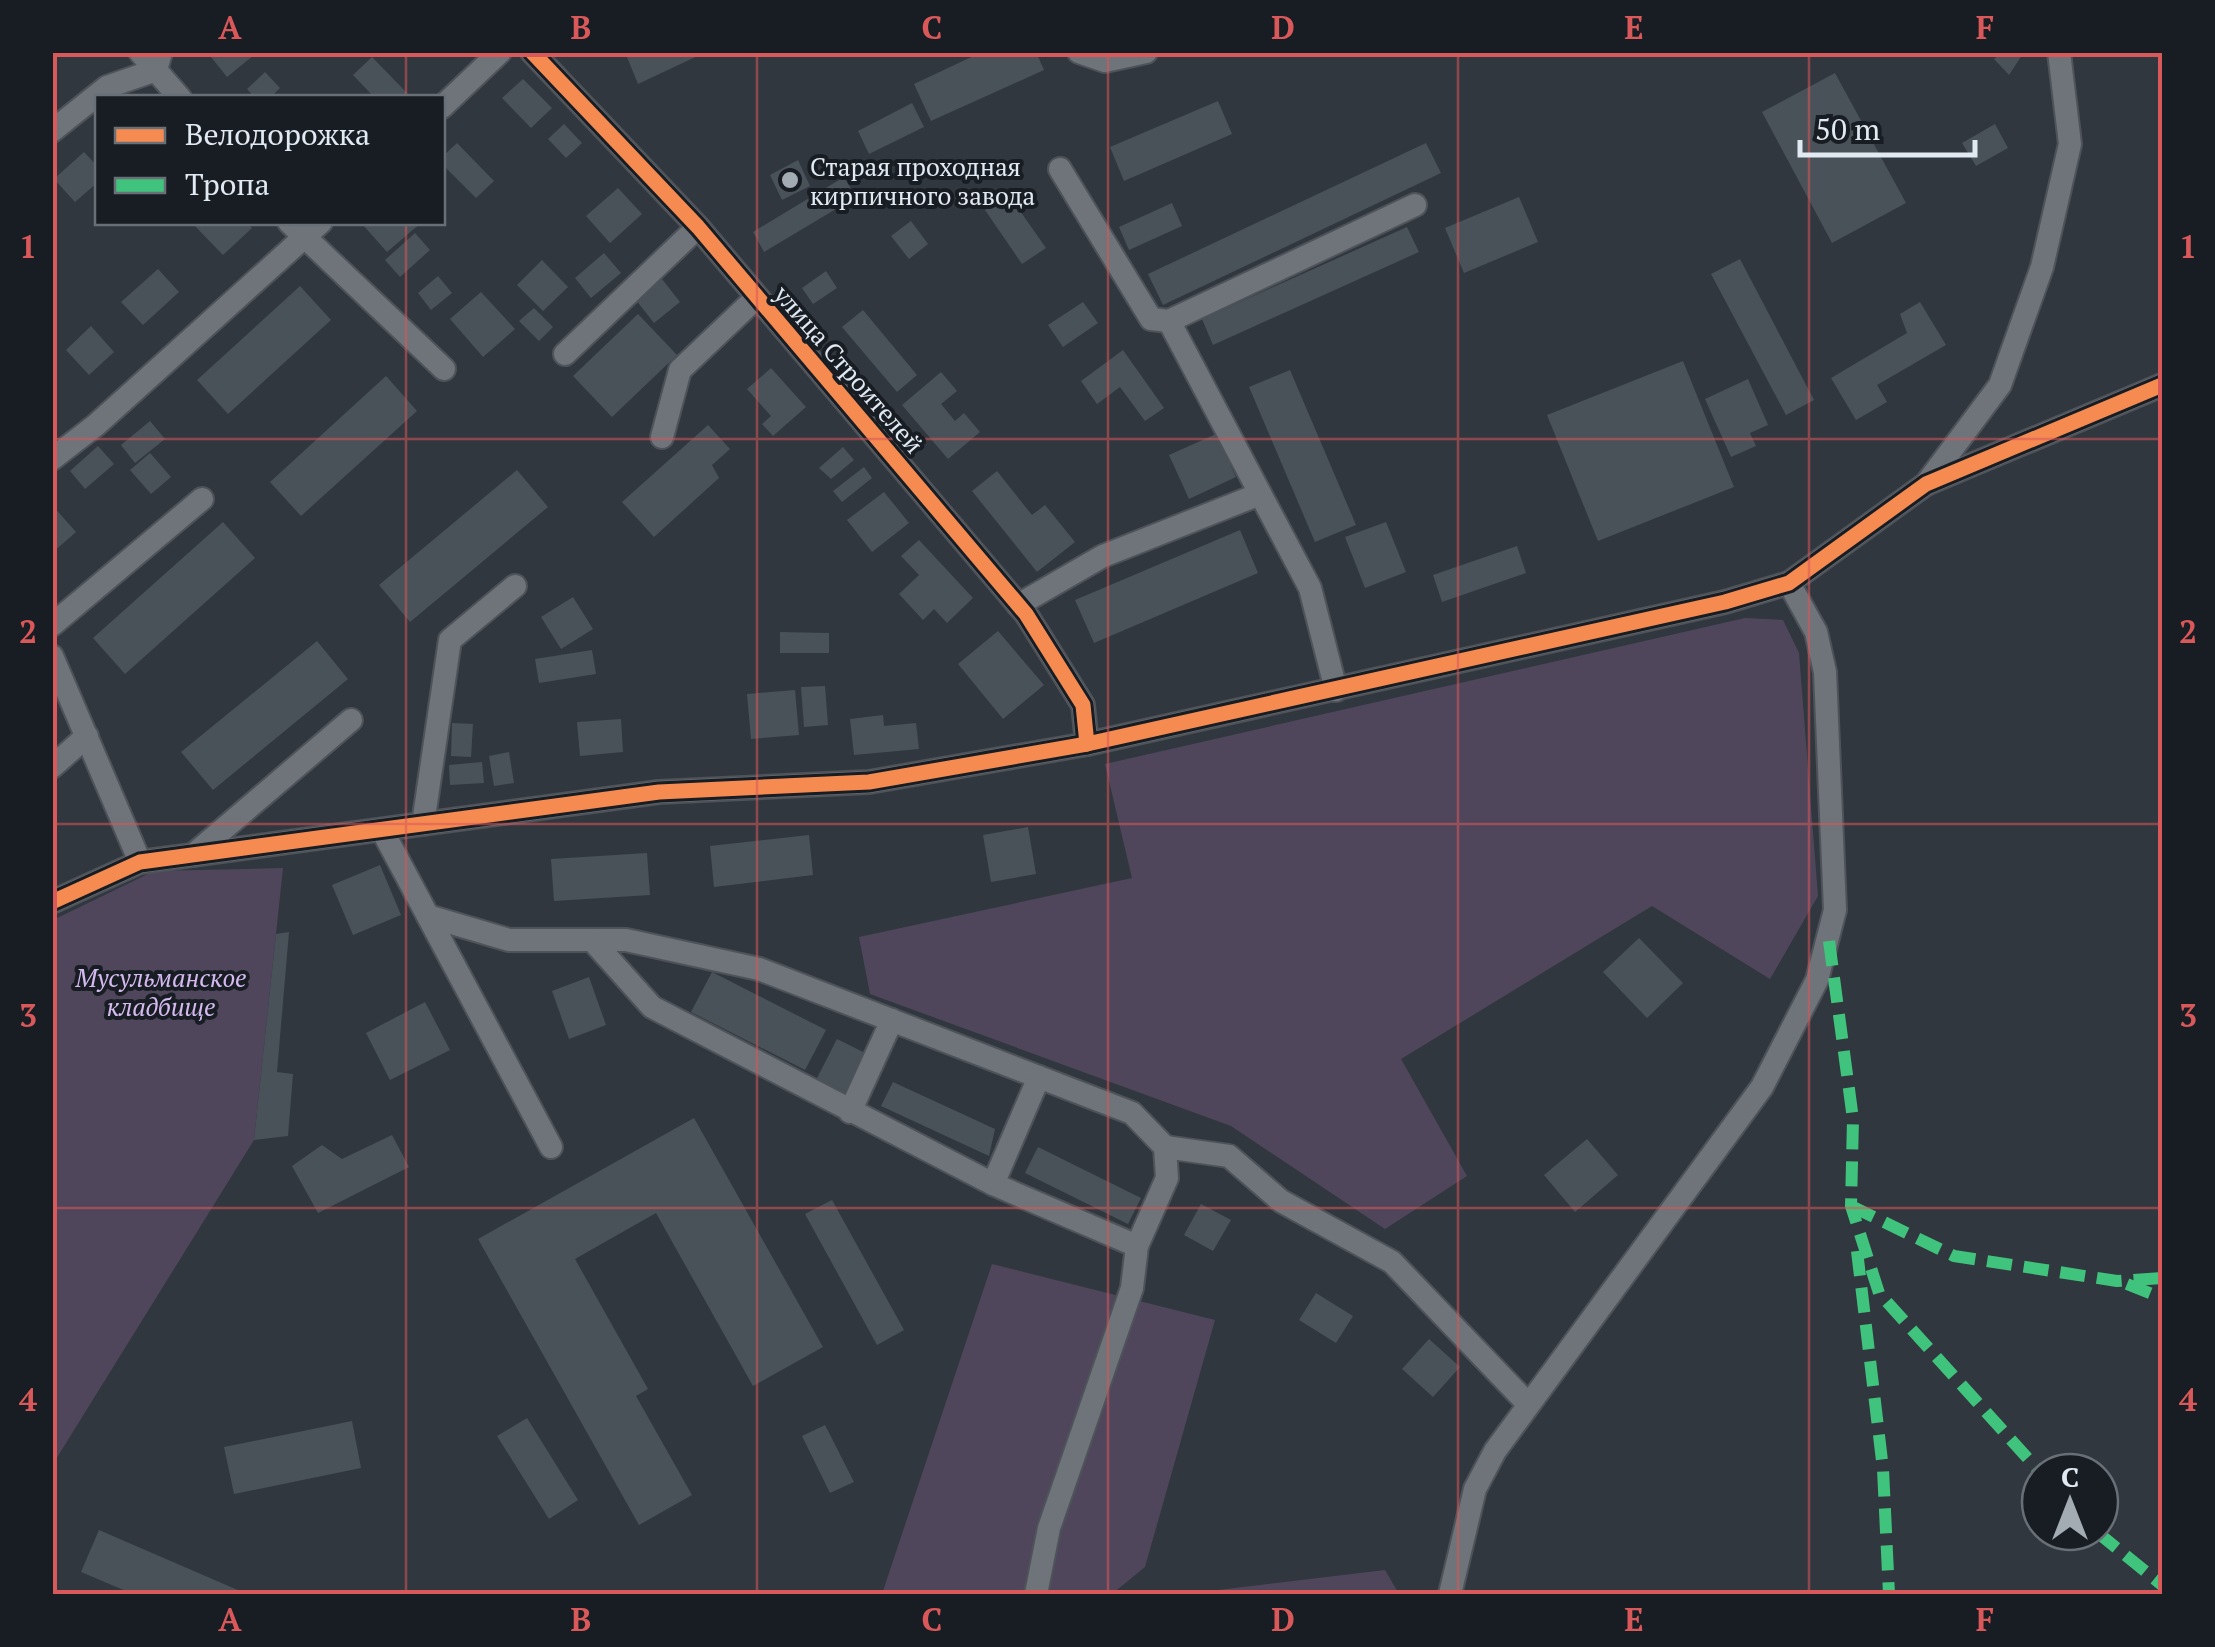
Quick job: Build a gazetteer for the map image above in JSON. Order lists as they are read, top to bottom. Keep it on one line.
{"streets":{"street":["улица Строителей"]},"parks":["Мусульманское кладбище"],"places":["Старая проходная кирпичного завода"],"legend":["Велодорожка","Тропа"],"scale_bar":"50 m","north":"top","grid":{"columns":["A","B","C","D","E","F"],"rows":["1","2","3","4"]}}
